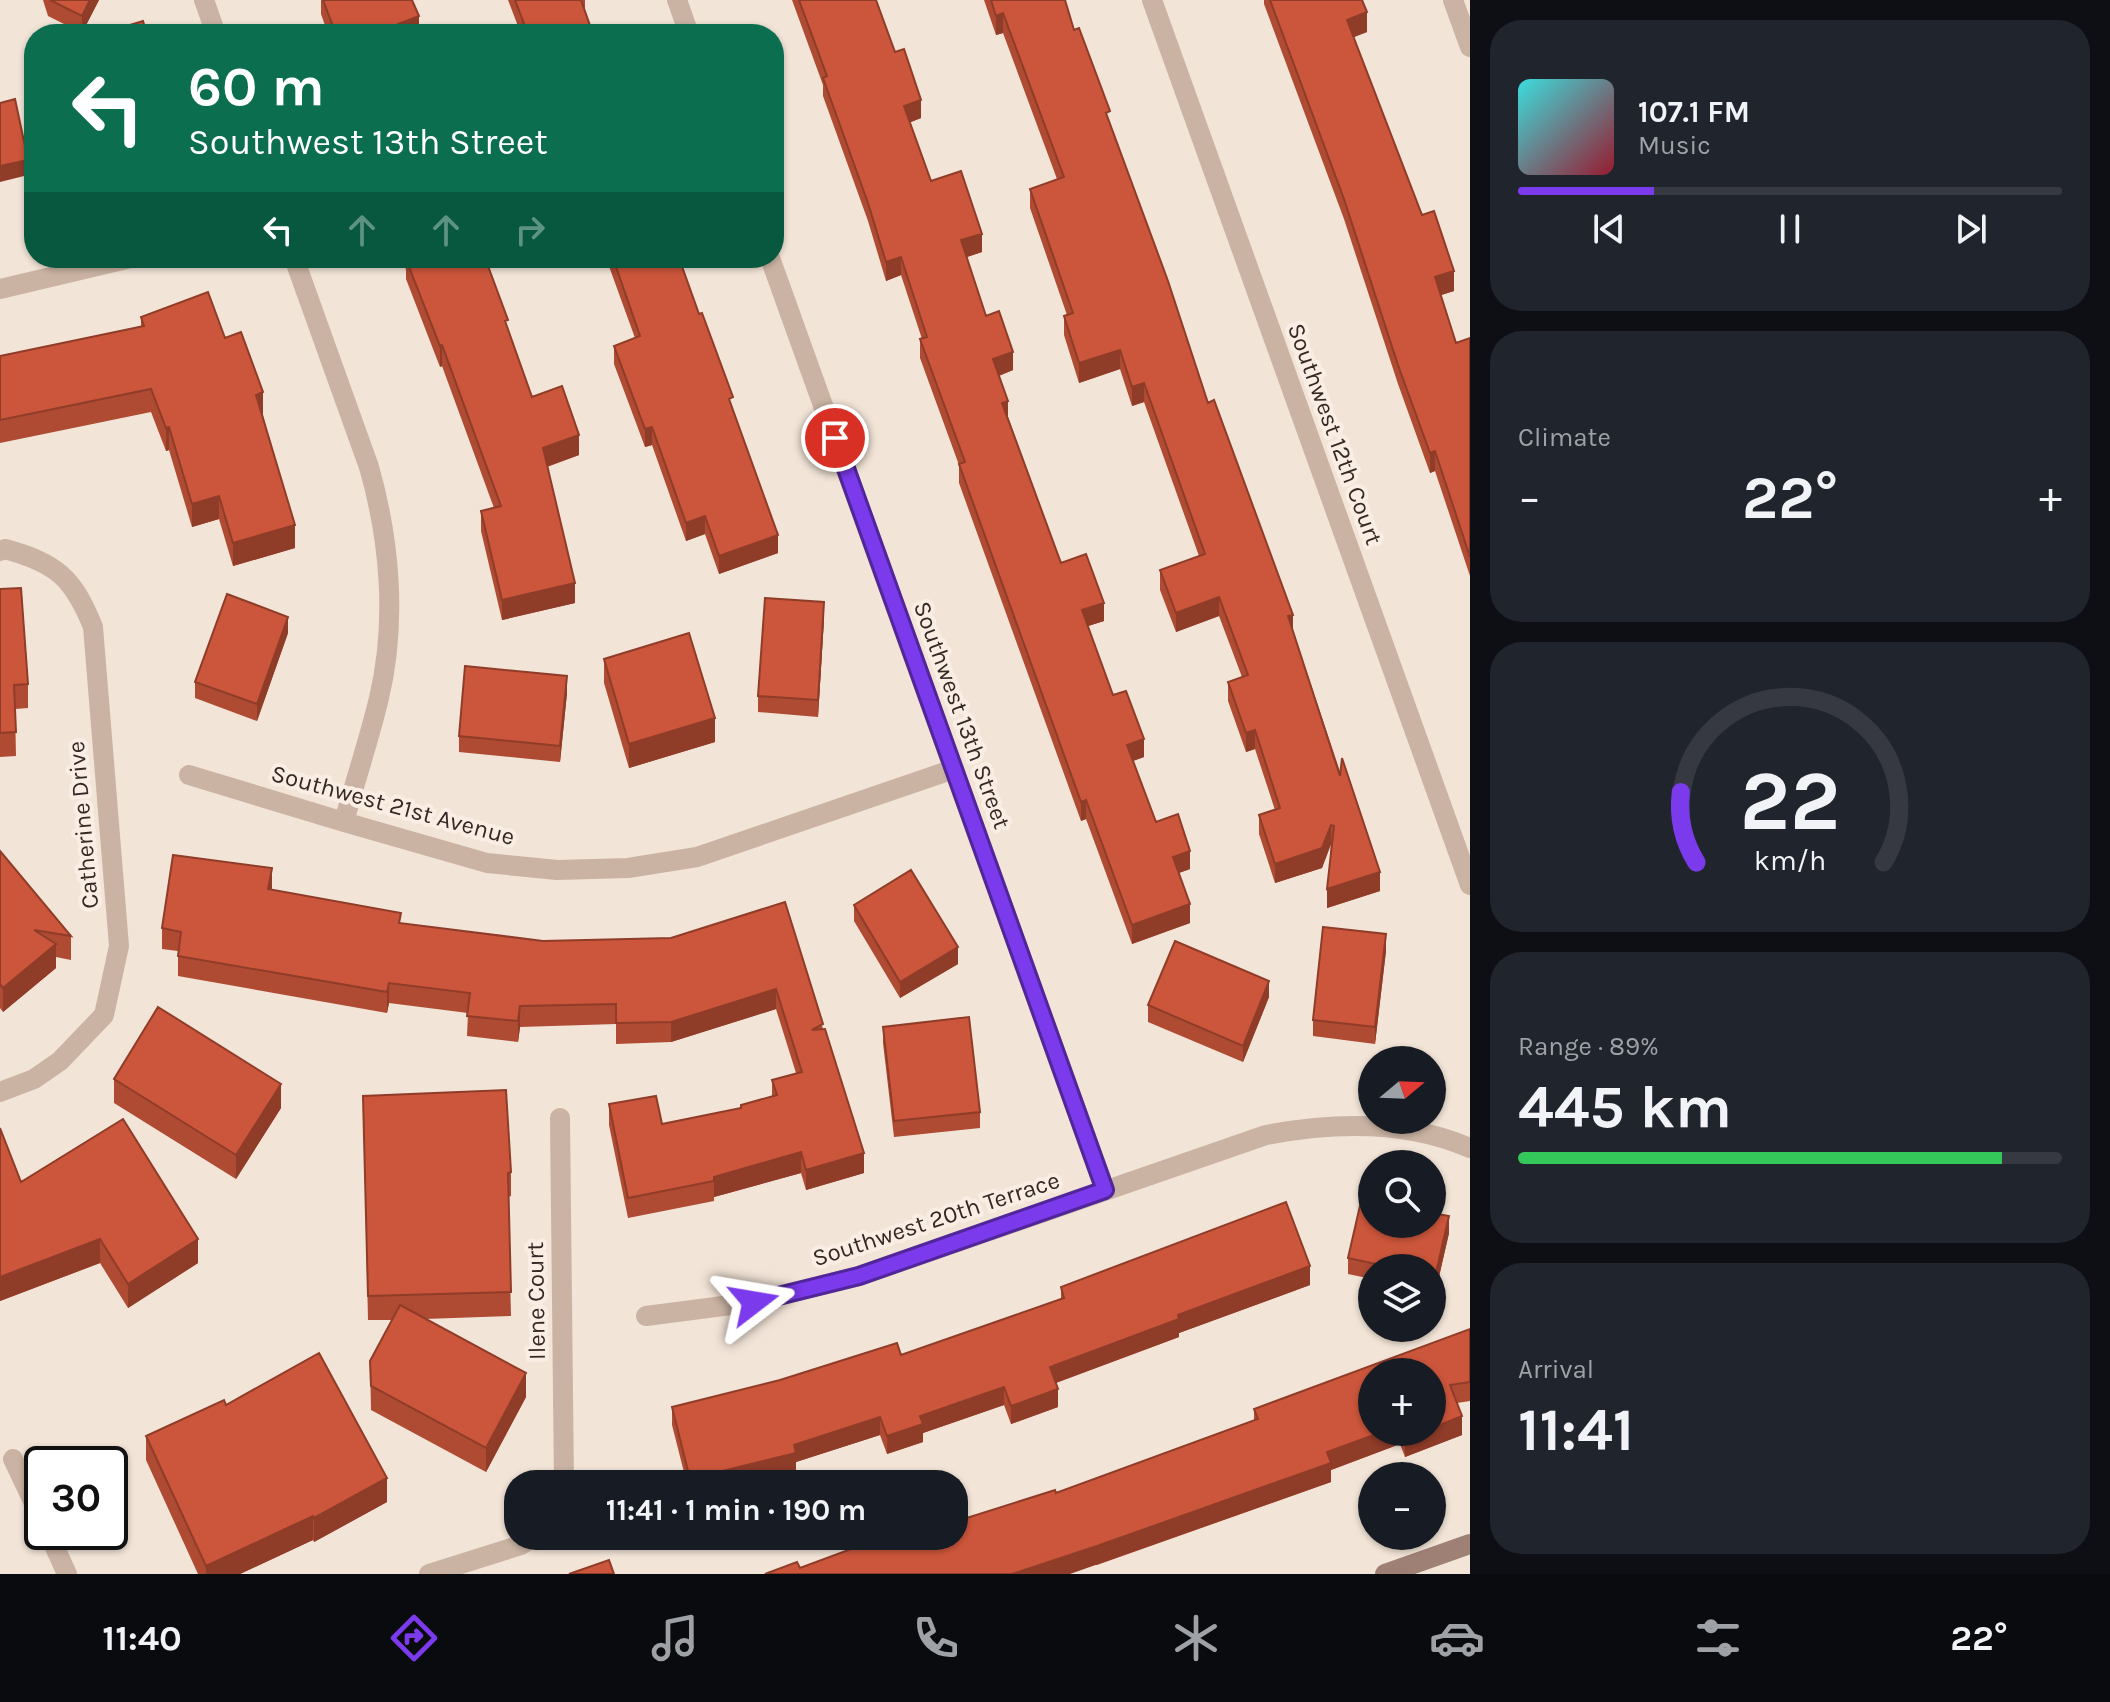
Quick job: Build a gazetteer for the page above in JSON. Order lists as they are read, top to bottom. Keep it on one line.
{"streets":{"street":["Southwest 12th Court","Southwest 13th Street","Southwest 21st Avenue","Catherine Drive","Southwest 20th Terrace","Ilene Court"]},"crossings":[["Southwest 13th Street","Southwest 21st Avenue"],["Southwest 13th Street","Southwest 20th Terrace"]],"north":"right","page":{"turn":["60 m","Southwest 13th Street"],"song":["107.1 FM","Music"],"tile":["Climate",["Range · 89%","445 km"],["Arrival","11:41"]],"heat":["−","22°","+"],"map_buttons":["+","−"],"limit":"30","trip":"11:41 · 1 min · 190 m","tabs":["11:40","22°"],"gauge":["22","km/h"]}}
